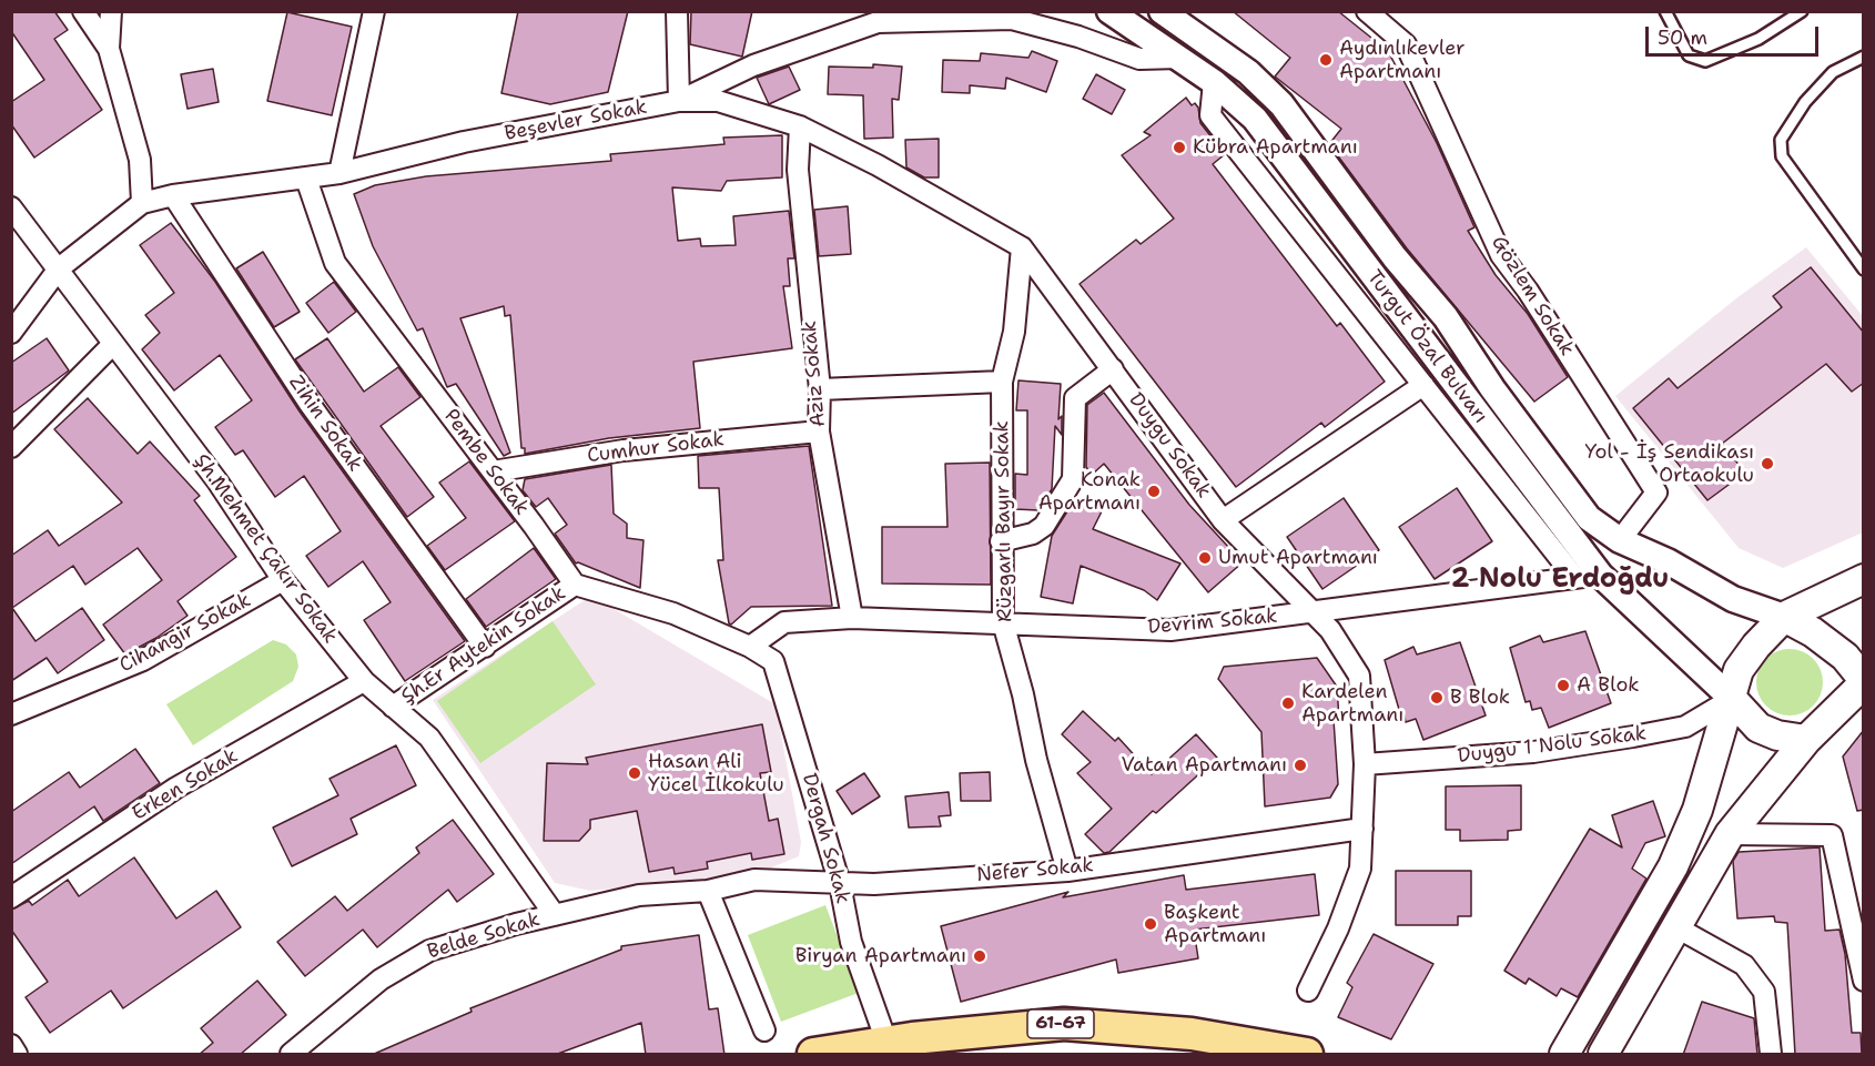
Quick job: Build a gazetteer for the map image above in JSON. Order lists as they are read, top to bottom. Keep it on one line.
{"streets":{"main road":["61-67"],"street":["Beşevler Sokak","Gözlem Sokak","Turgut Özal Bulvarı","Aziz Sokak","Zihin Sokak","Duygu Sokak","Cumhur Sokak","Pembe Sokak","Rüzgarlı Bayır Sokak","Şh.Mehmet Çakır Sokak","Devrim Sokak","Cihangir Sokak","Şh.Er Aytekin Sokak","Duygu 1 Nolu Sokak","Erken Sokak","Dergah Sokak","Nefer Sokak","Belde Sokak"]},"crossings":[["Beşevler Sokak","Turgut Özal Bulvarı"],["Beşevler Sokak","Zihin Sokak"],["Beşevler Sokak","Duygu Sokak"],["Beşevler Sokak","Pembe Sokak"],["Beşevler Sokak","Şh.Mehmet Çakır Sokak"],["Gözlem Sokak","Turgut Özal Bulvarı"],["Turgut Özal Bulvarı","Devrim Sokak"],["Turgut Özal Bulvarı","Duygu 1 Nolu Sokak"],["Aziz Sokak","Duygu Sokak"],["Aziz Sokak","Cumhur Sokak"],["Aziz Sokak","Devrim Sokak"],["Zihin Sokak","Şh.Er Aytekin Sokak"],["Duygu Sokak","Rüzgarlı Bayır Sokak"],["Duygu Sokak","Devrim Sokak"],["Duygu Sokak","Duygu 1 Nolu Sokak"],["Duygu Sokak","Nefer Sokak"],["Cumhur Sokak","Pembe Sokak"],["Pembe Sokak","Şh.Er Aytekin Sokak"],["Rüzgarlı Bayır Sokak","Devrim Sokak"],["Rüzgarlı Bayır Sokak","Nefer Sokak"],["Şh.Mehmet Çakır Sokak","Cihangir Sokak"],["Şh.Mehmet Çakır Sokak","Şh.Er Aytekin Sokak"],["Şh.Mehmet Çakır Sokak","Erken Sokak"],["Şh.Mehmet Çakır Sokak","Belde Sokak"],["Devrim Sokak","Dergah Sokak"],["Dergah Sokak","Nefer Sokak"],["Dergah Sokak","61-67"],["Nefer Sokak","Belde Sokak"]],"districts":["2 Nolu Erdoğdu"],"places":["Aydınlıkevler Apartmanı","Kübra Apartmanı","Yol - İş Sendikası Ortaokulu","Konak Apartmanı","Umut Apartmanı","A Blok","B Blok","Kardelen Apartmanı","Vatan Apartmanı","Hasan Ali Yücel İlkokulu","Başkent Apartmanı","Biryan Apartmanı"],"scale_bar":"50 m"}
